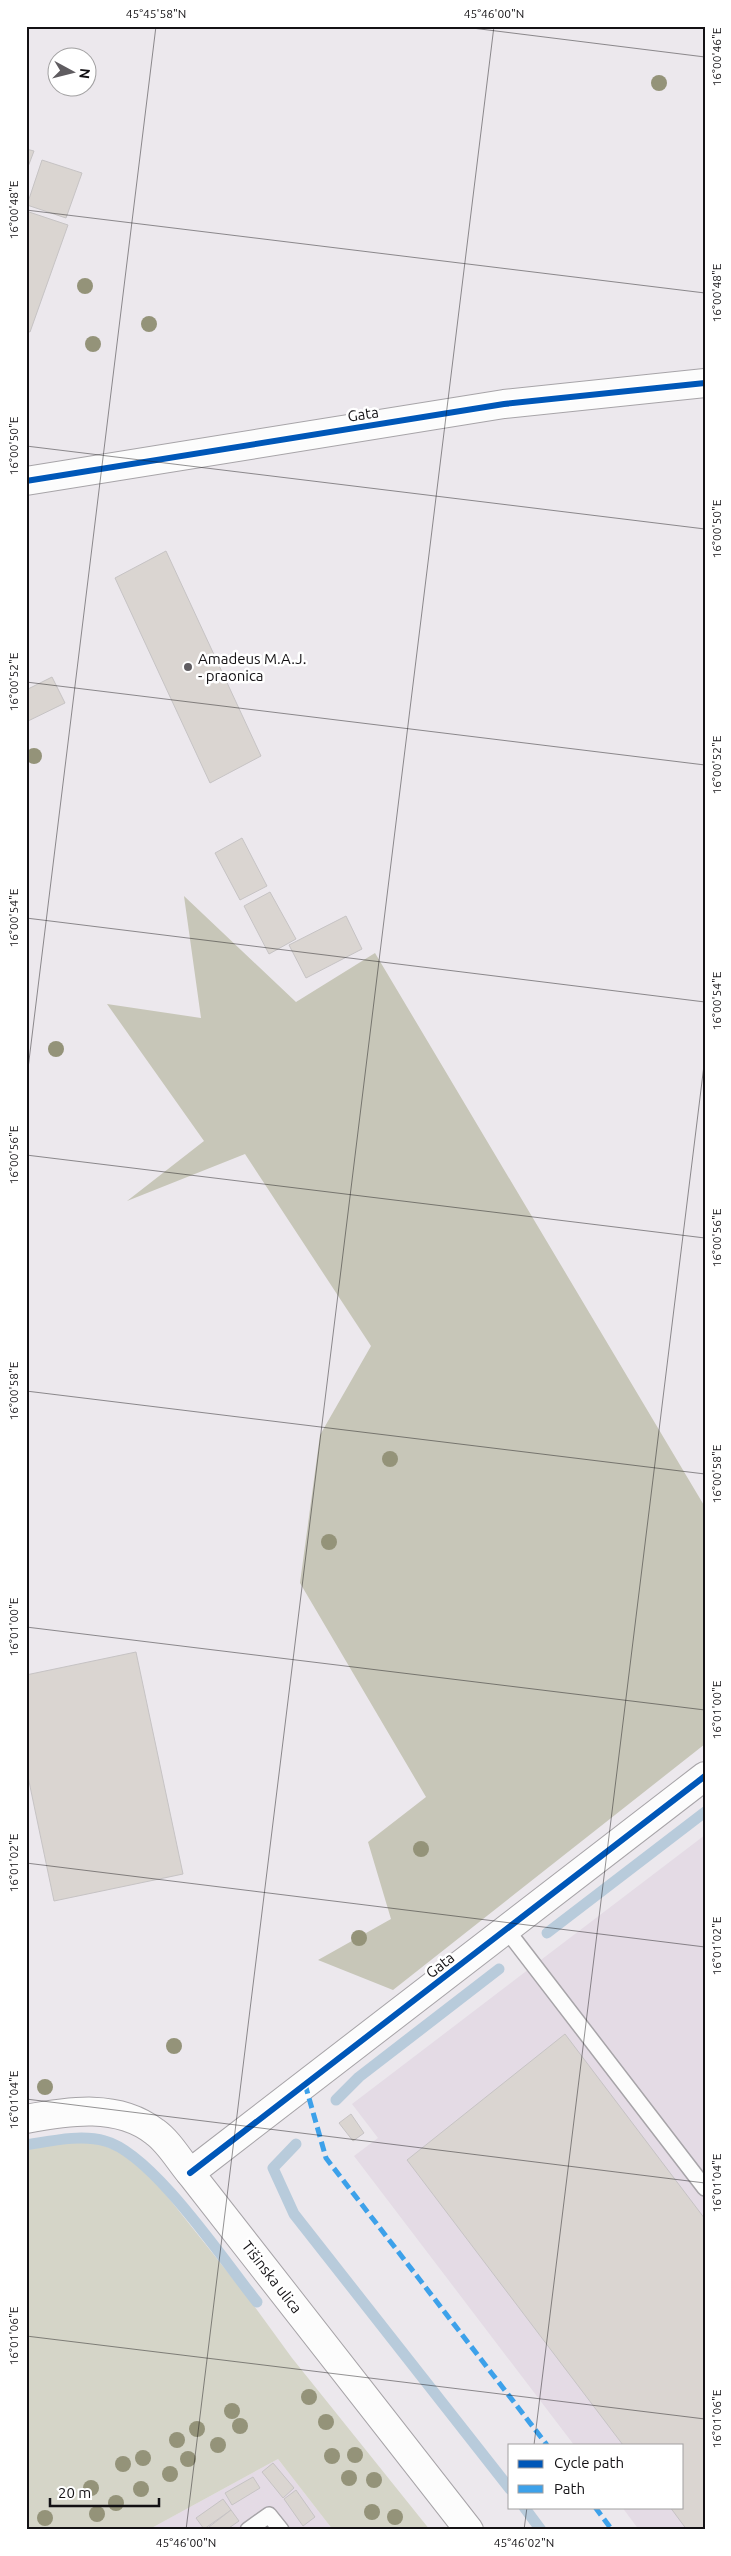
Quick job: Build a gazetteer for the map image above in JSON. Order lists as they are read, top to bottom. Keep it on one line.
{"streets":{"street":["Gata","Tišinska ulica"]},"crossings":[["Gata","Tišinska ulica"]],"places":["Amadeus M.A.J. - praonica"],"legend":["Cycle path","Path"],"scale_bar":"20 m","north":"right","coordinates":["45°45'58\"N","45°46'00\"N","16°00'46\"E","16°00'48\"E","16°00'50\"E","16°00'52\"E","16°00'54\"E","16°00'56\"E","16°00'58\"E","16°01'00\"E","16°01'02\"E","16°01'04\"E","16°01'06\"E","45°46'02\"N"]}
